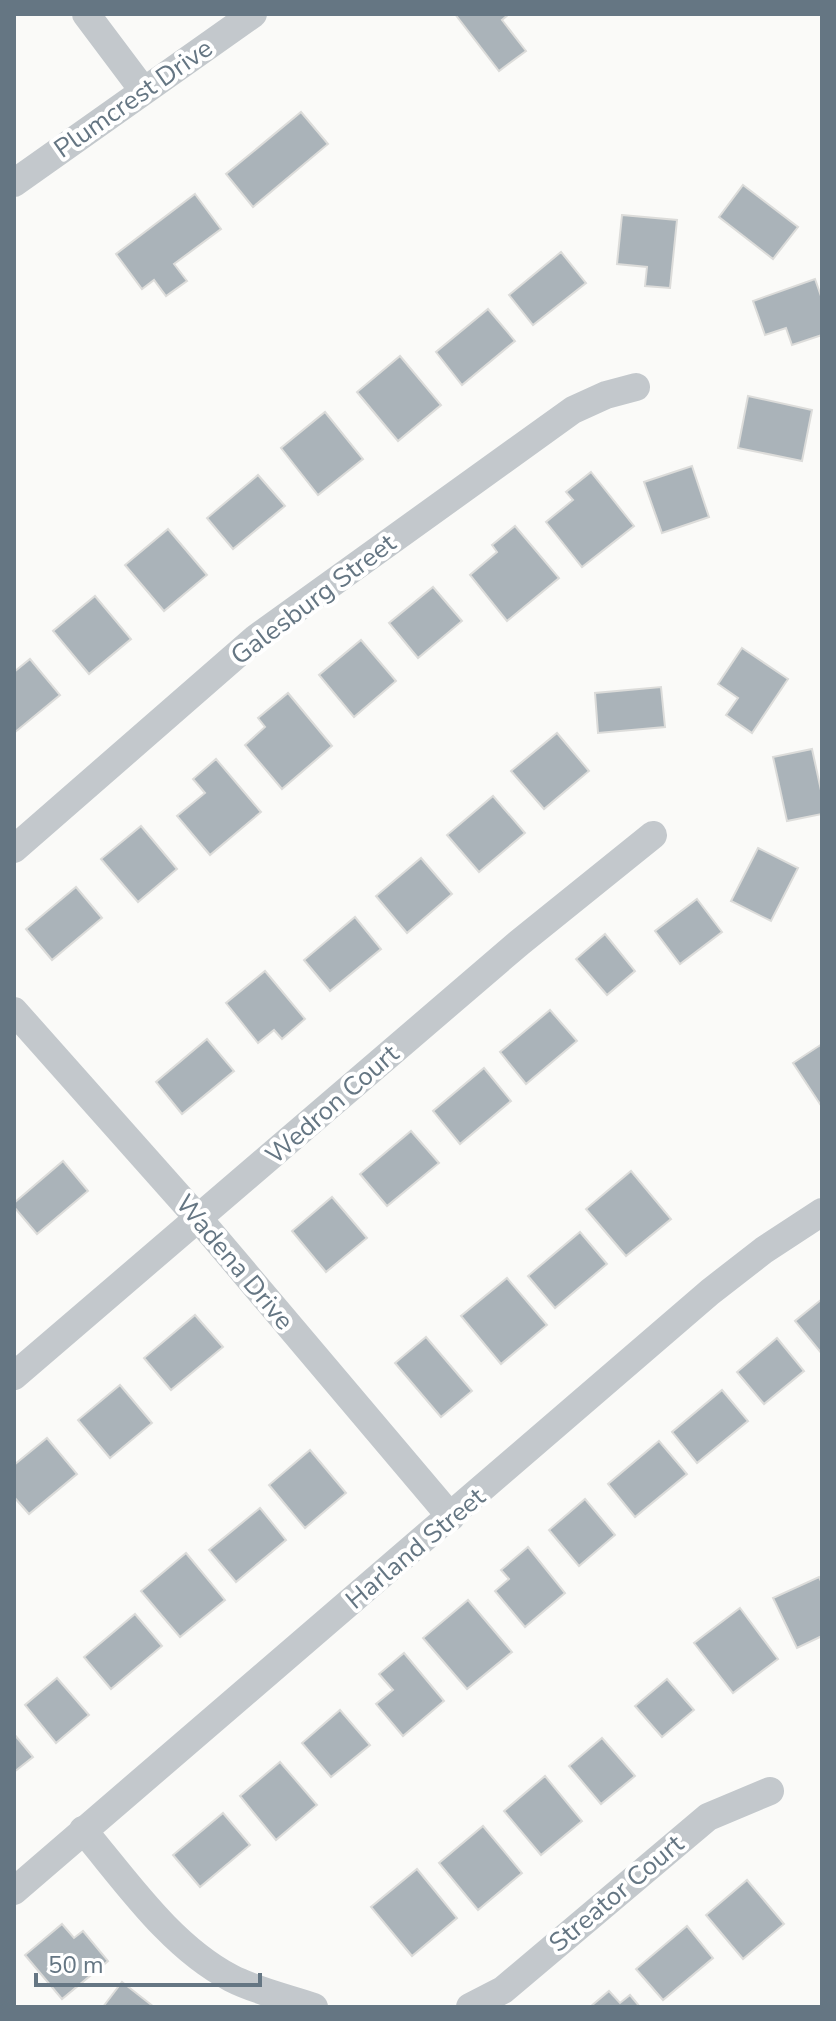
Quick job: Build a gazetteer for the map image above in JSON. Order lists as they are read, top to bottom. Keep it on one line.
{"streets":{"street":["Plumcrest Drive","Galesburg Street","Wedron Court","Wadena Drive","Harland Street","Streator Court"]},"crossings":[["Wedron Court","Wadena Drive"],["Wadena Drive","Harland Street"]],"scale_bar":"50 m"}
